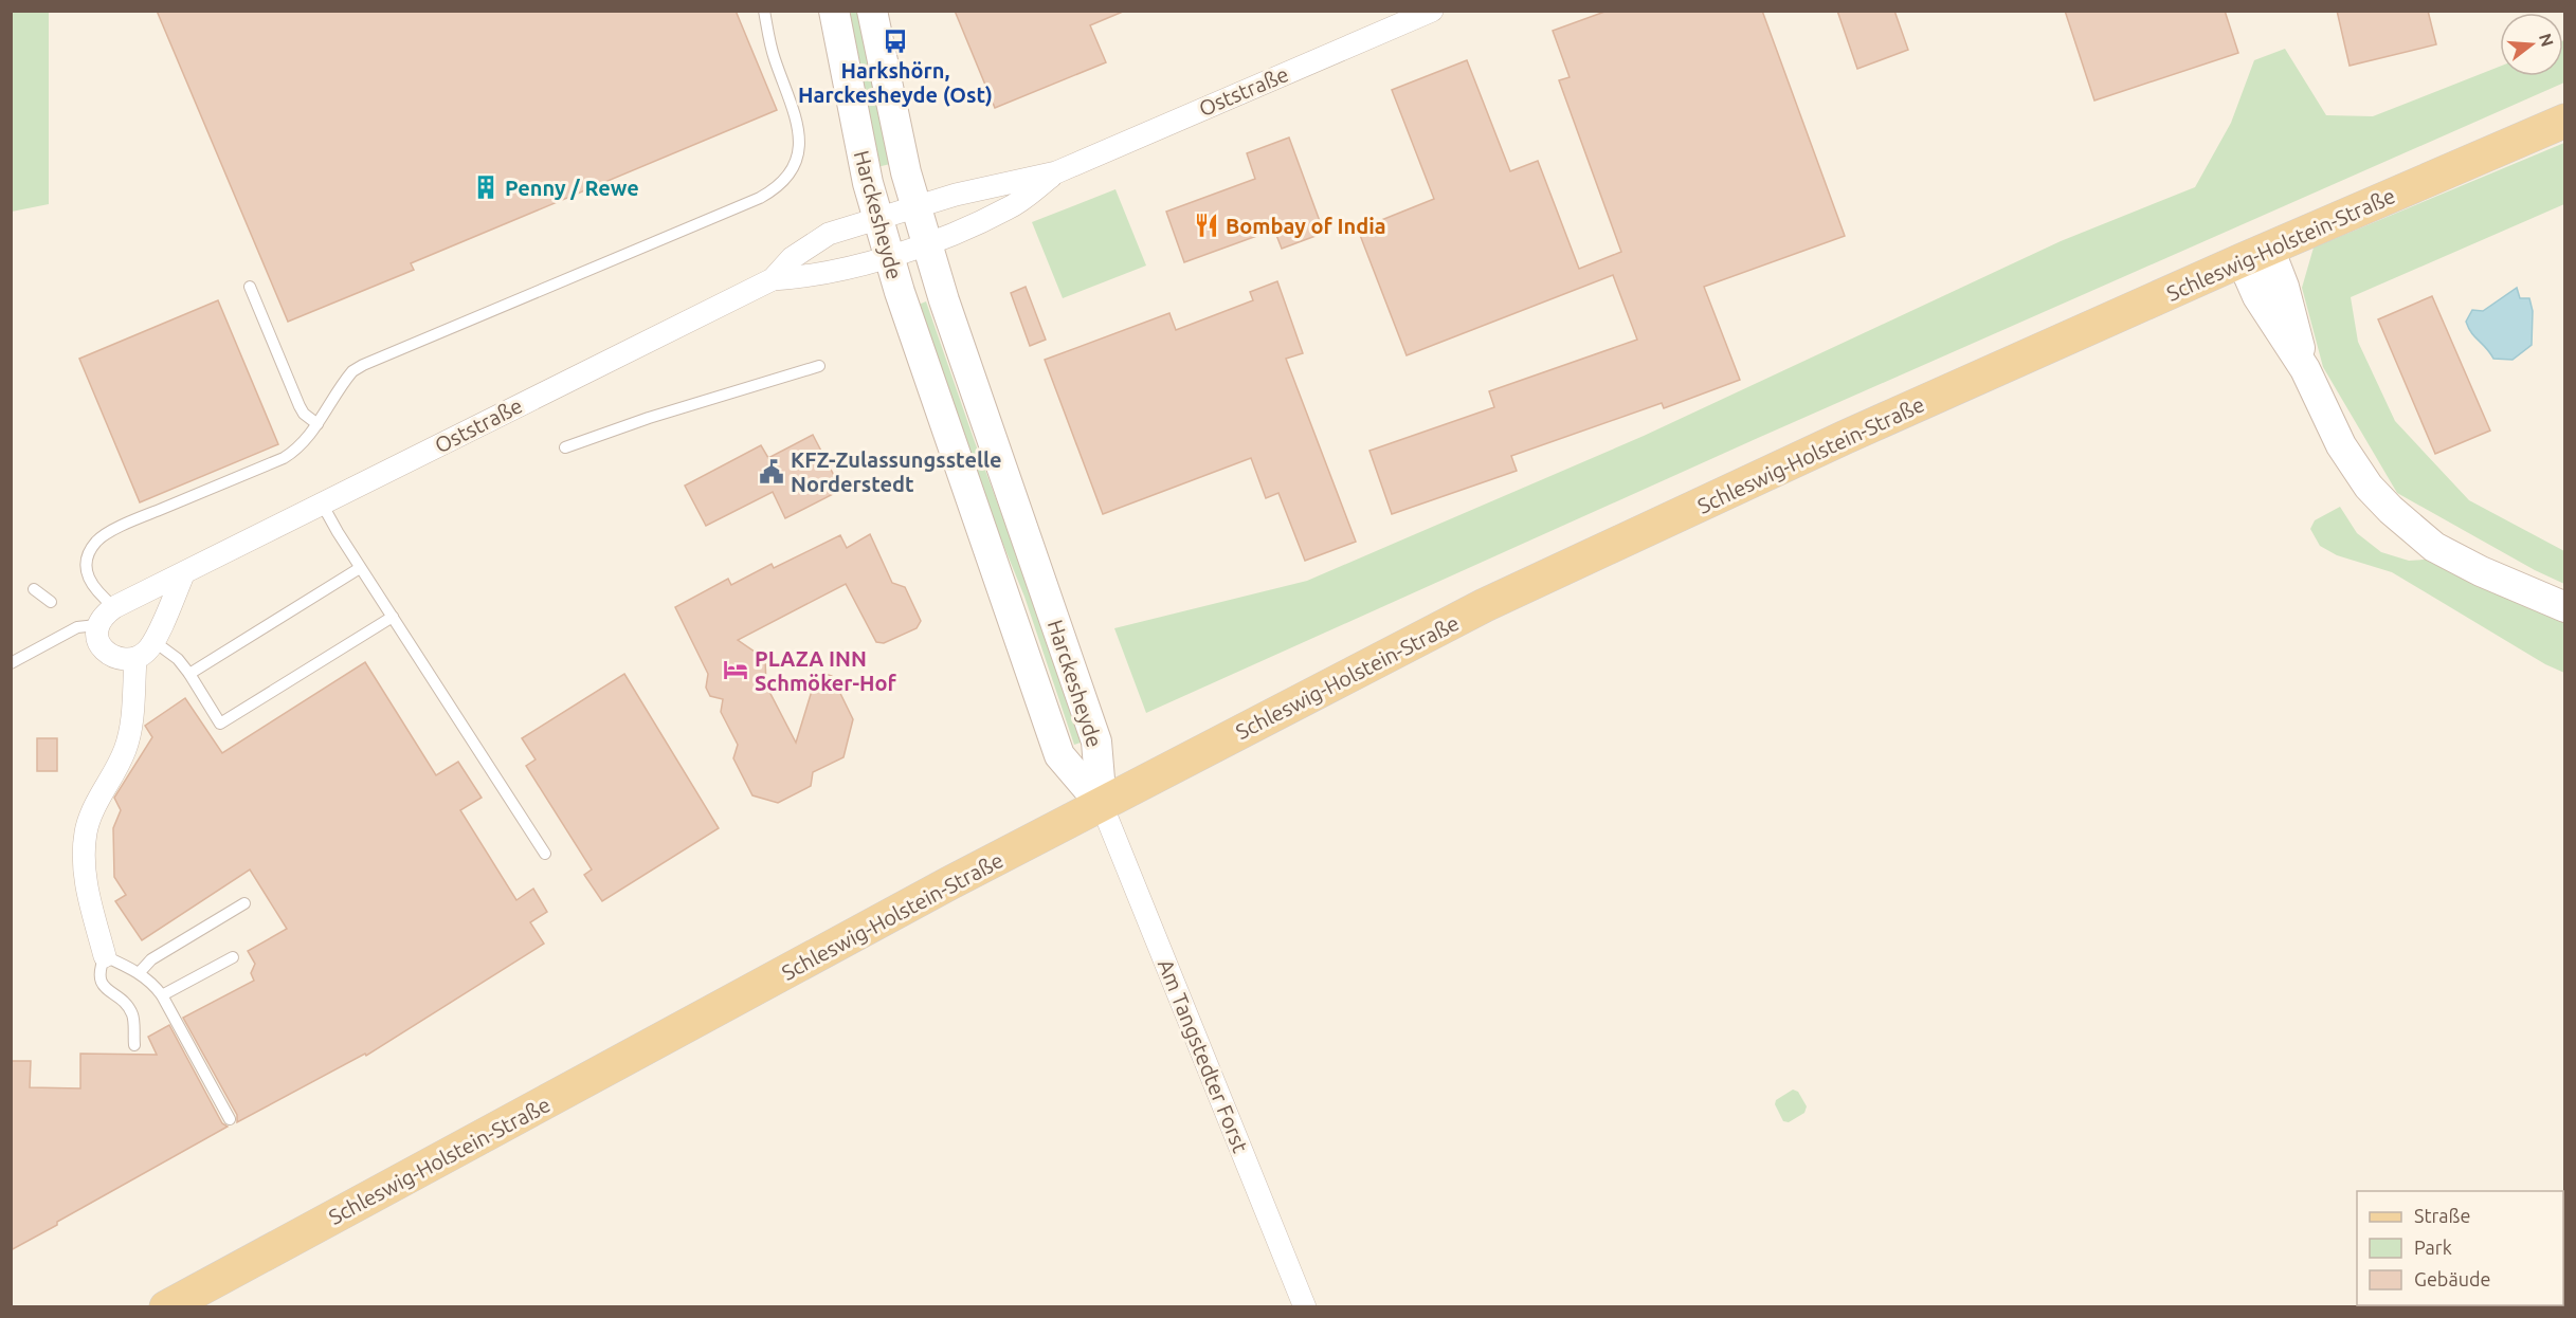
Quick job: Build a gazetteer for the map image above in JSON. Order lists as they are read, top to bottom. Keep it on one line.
{"streets":{"main road":["Harckesheyde","Schleswig-Holstein-Straße"],"street":["Oststraße","Am Tangstedter Forst"]},"crossings":[["Oststraße","Harckesheyde"],["Harckesheyde","Schleswig-Holstein-Straße"],["Harckesheyde","Am Tangstedter Forst"],["Schleswig-Holstein-Straße","Am Tangstedter Forst"]],"places":{"bus stop":["Harkshörn, Harckesheyde (Ost)"],"building":["Penny / Rewe"],"restaurant":["Bombay of India"],"public building":["KFZ-Zulassungsstelle Norderstedt"],"hotel":["PLAZA INN Schmöker-Hof"]},"legend":["Straße","Park","Gebäude"],"north":"right"}
